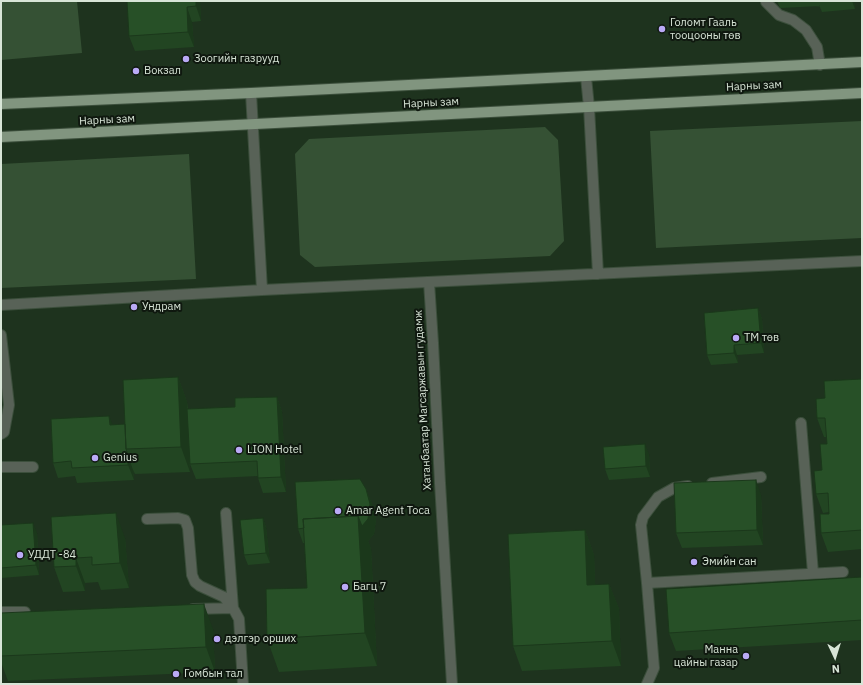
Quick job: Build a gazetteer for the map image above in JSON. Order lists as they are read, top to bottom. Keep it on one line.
{"streets":{"main road":["Нарны зам"],"street":["Хатанбаатар Магсаржавын гудамж"]},"places":["Голомт Гааль тооцооны төв","Зоогийн газрууд","Вокзал","Ундрам","TM төв","LION Hotel","Genius","Amar Agent Toca","УДДТ -84","Эмийн сан","Багц 7","дэлгэр орших","Манна цайны газар","Гомбын тал"],"north":"bottom"}
